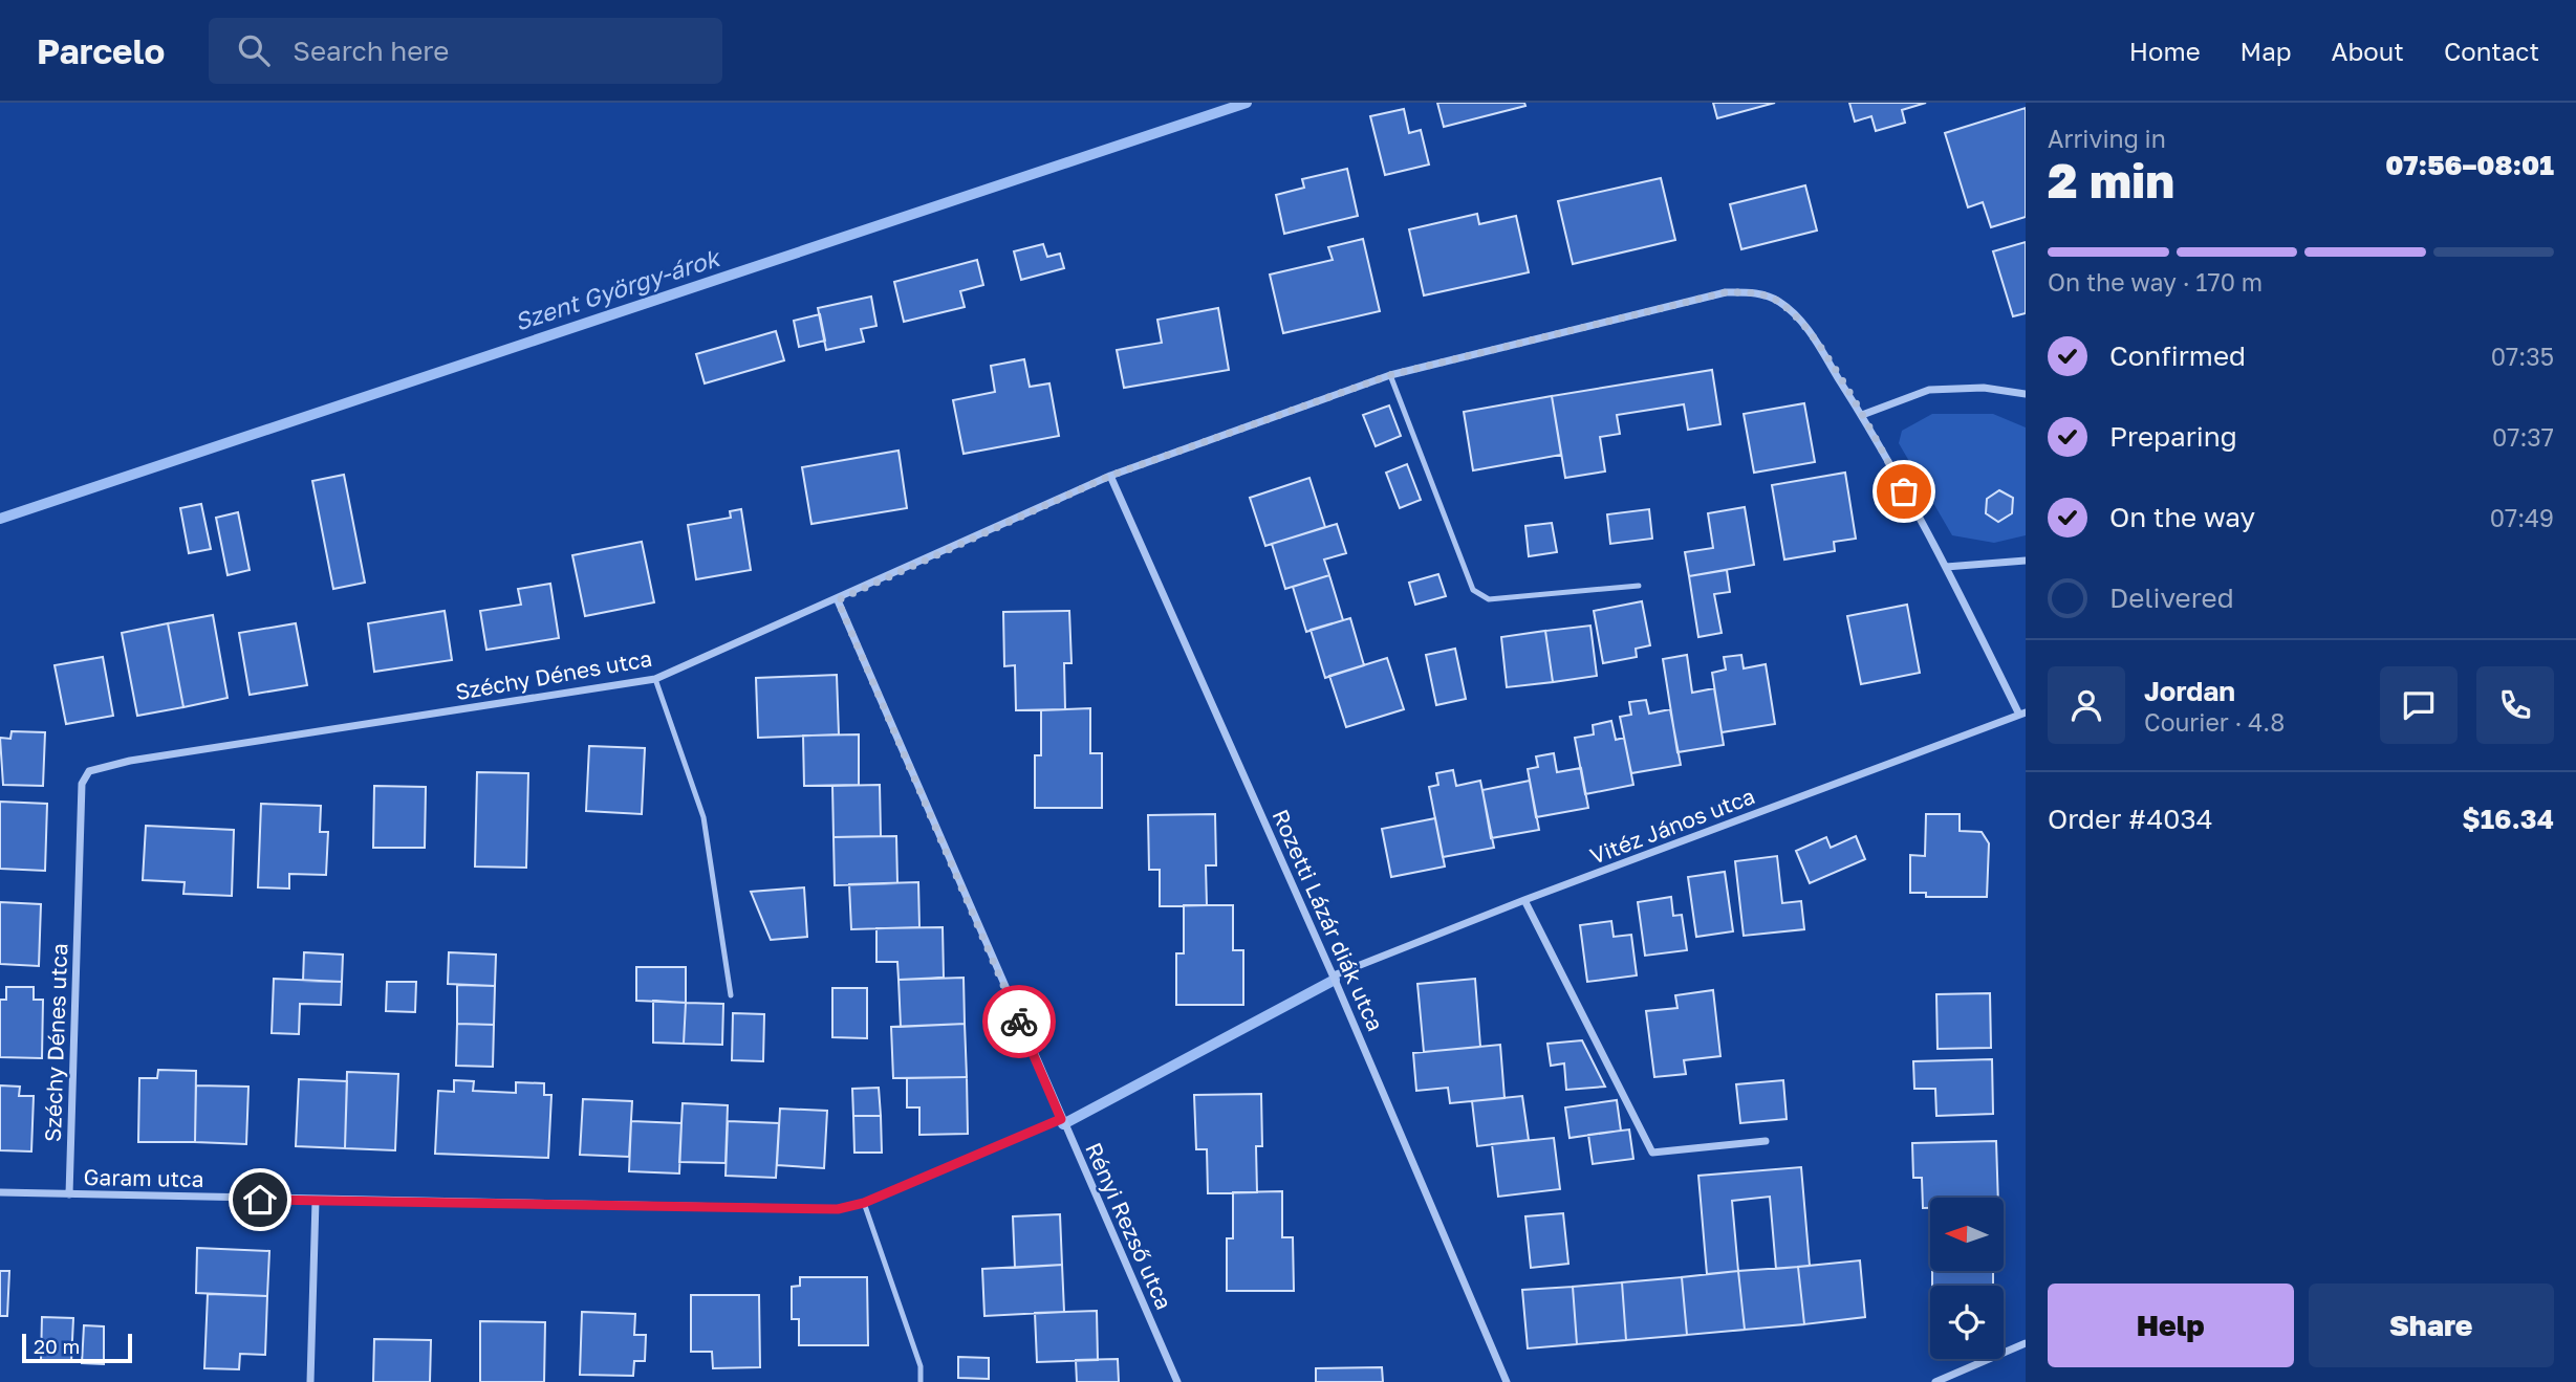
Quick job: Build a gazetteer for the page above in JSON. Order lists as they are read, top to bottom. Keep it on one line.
{"streets":{"street":["Széchy Dénes utca","Vitéz János utca","Rozetti Lázár diák utca","Garam utca","Rényi Rezső utca"]},"crossings":[["Széchy Dénes utca","Rozetti Lázár diák utca"],["Széchy Dénes utca","Garam utca"],["Széchy Dénes utca","Rényi Rezső utca"],["Vitéz János utca","Rozetti Lázár diák utca"],["Garam utca","Rényi Rezső utca"]],"water":["Szent György-árok"],"scale_bar":"20 m","north":"left","page":{"header":"Parcelo","search":"Search here","nav":["Home","Map","About","Contact"],"heading":["2 min","Arriving in","07:56–08:01"],"panel":["Jordan","Courier · 4.8","Order #4034","$16.34"],"bar":"On the way · 170 m","list":[["Confirmed","07:35"],["Preparing","07:37"],["On the way","07:49"],"Delivered"],"buttons":["Help","Share"],"scale":"20 m"}}
